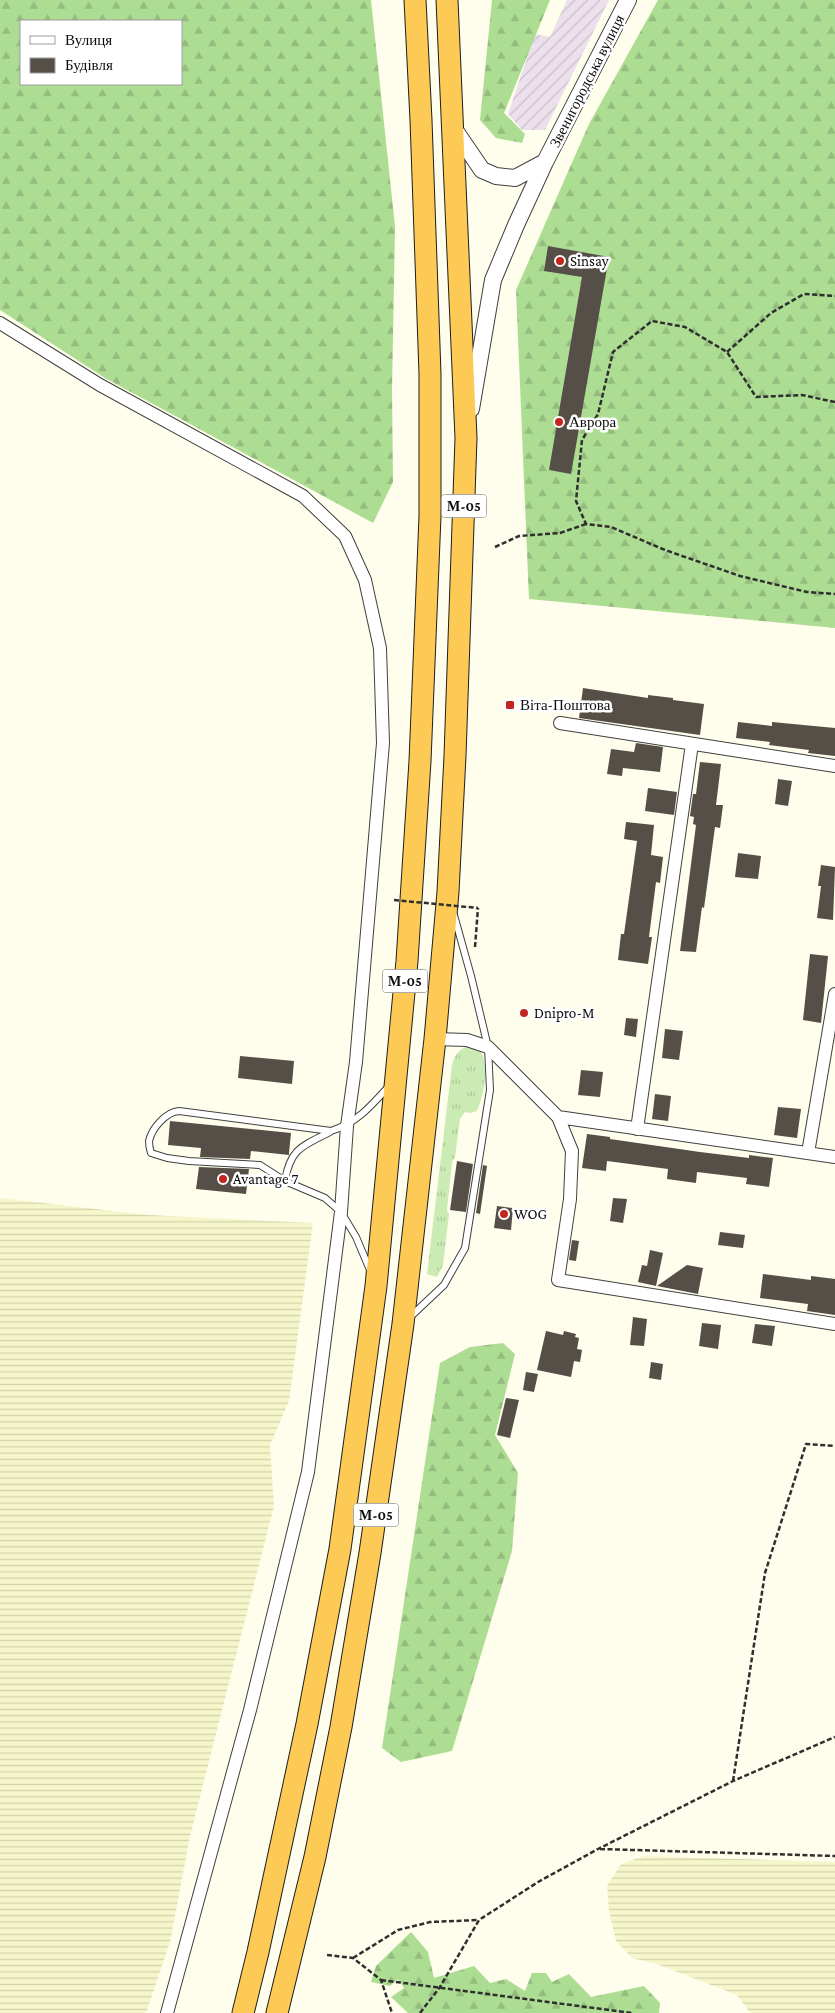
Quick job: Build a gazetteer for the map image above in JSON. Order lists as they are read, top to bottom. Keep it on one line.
{"streets":{"highway":["М-05"],"street":["Звенигородська вулиця"]},"crossings":[["Звенигородська вулиця","М-05"]],"places":{"other":["Sinsay","Аврора","Dnipro-M","Avantage 7","WOG"],"transit":["Віта-Поштова"]},"legend":["Вулиця","Будівля"]}
